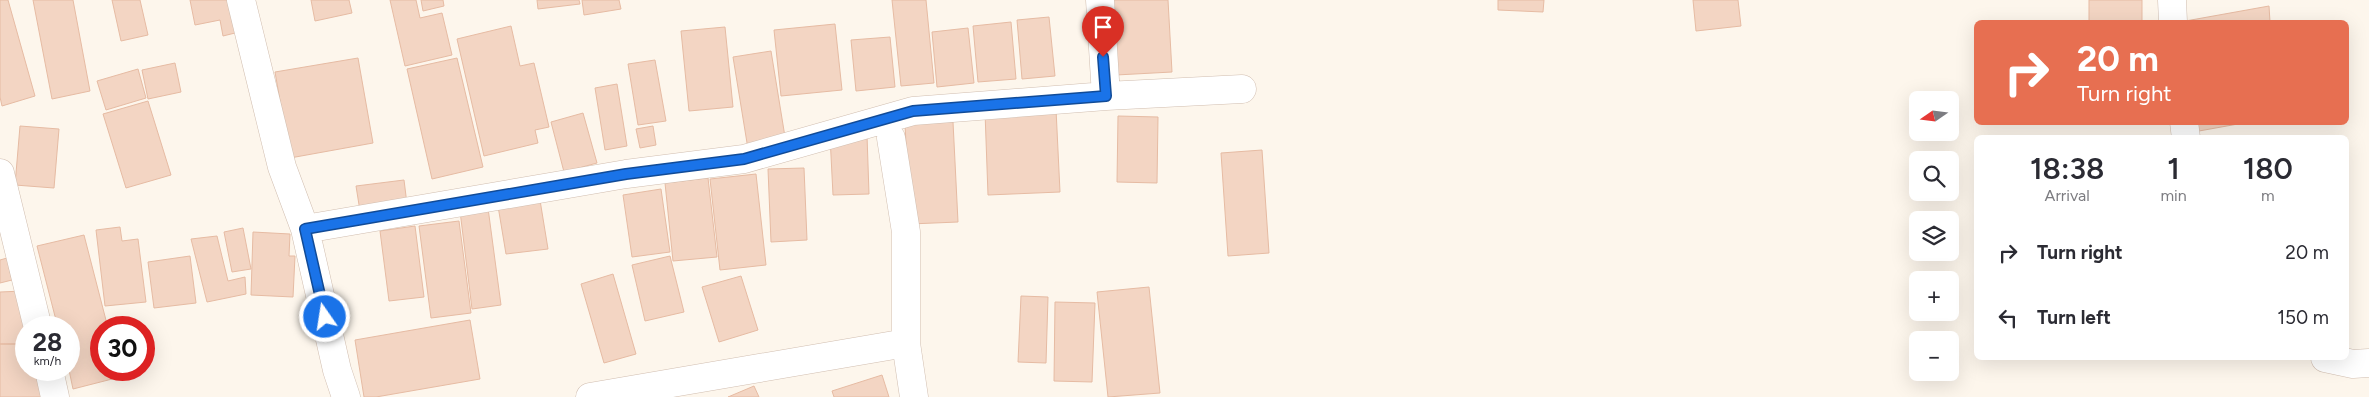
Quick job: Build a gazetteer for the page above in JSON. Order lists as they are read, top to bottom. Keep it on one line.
{"north":"left","page":{"turn":["20 m","Turn right"],"map_buttons":["+","−"],"eta":["18:38","Arrival","1","min","180","m"],"list":[{"name":"Turn right","value":"20 m"},{"name":"Turn left","value":"150 m"}],"speed":"28 km/h","limit":"30"}}
